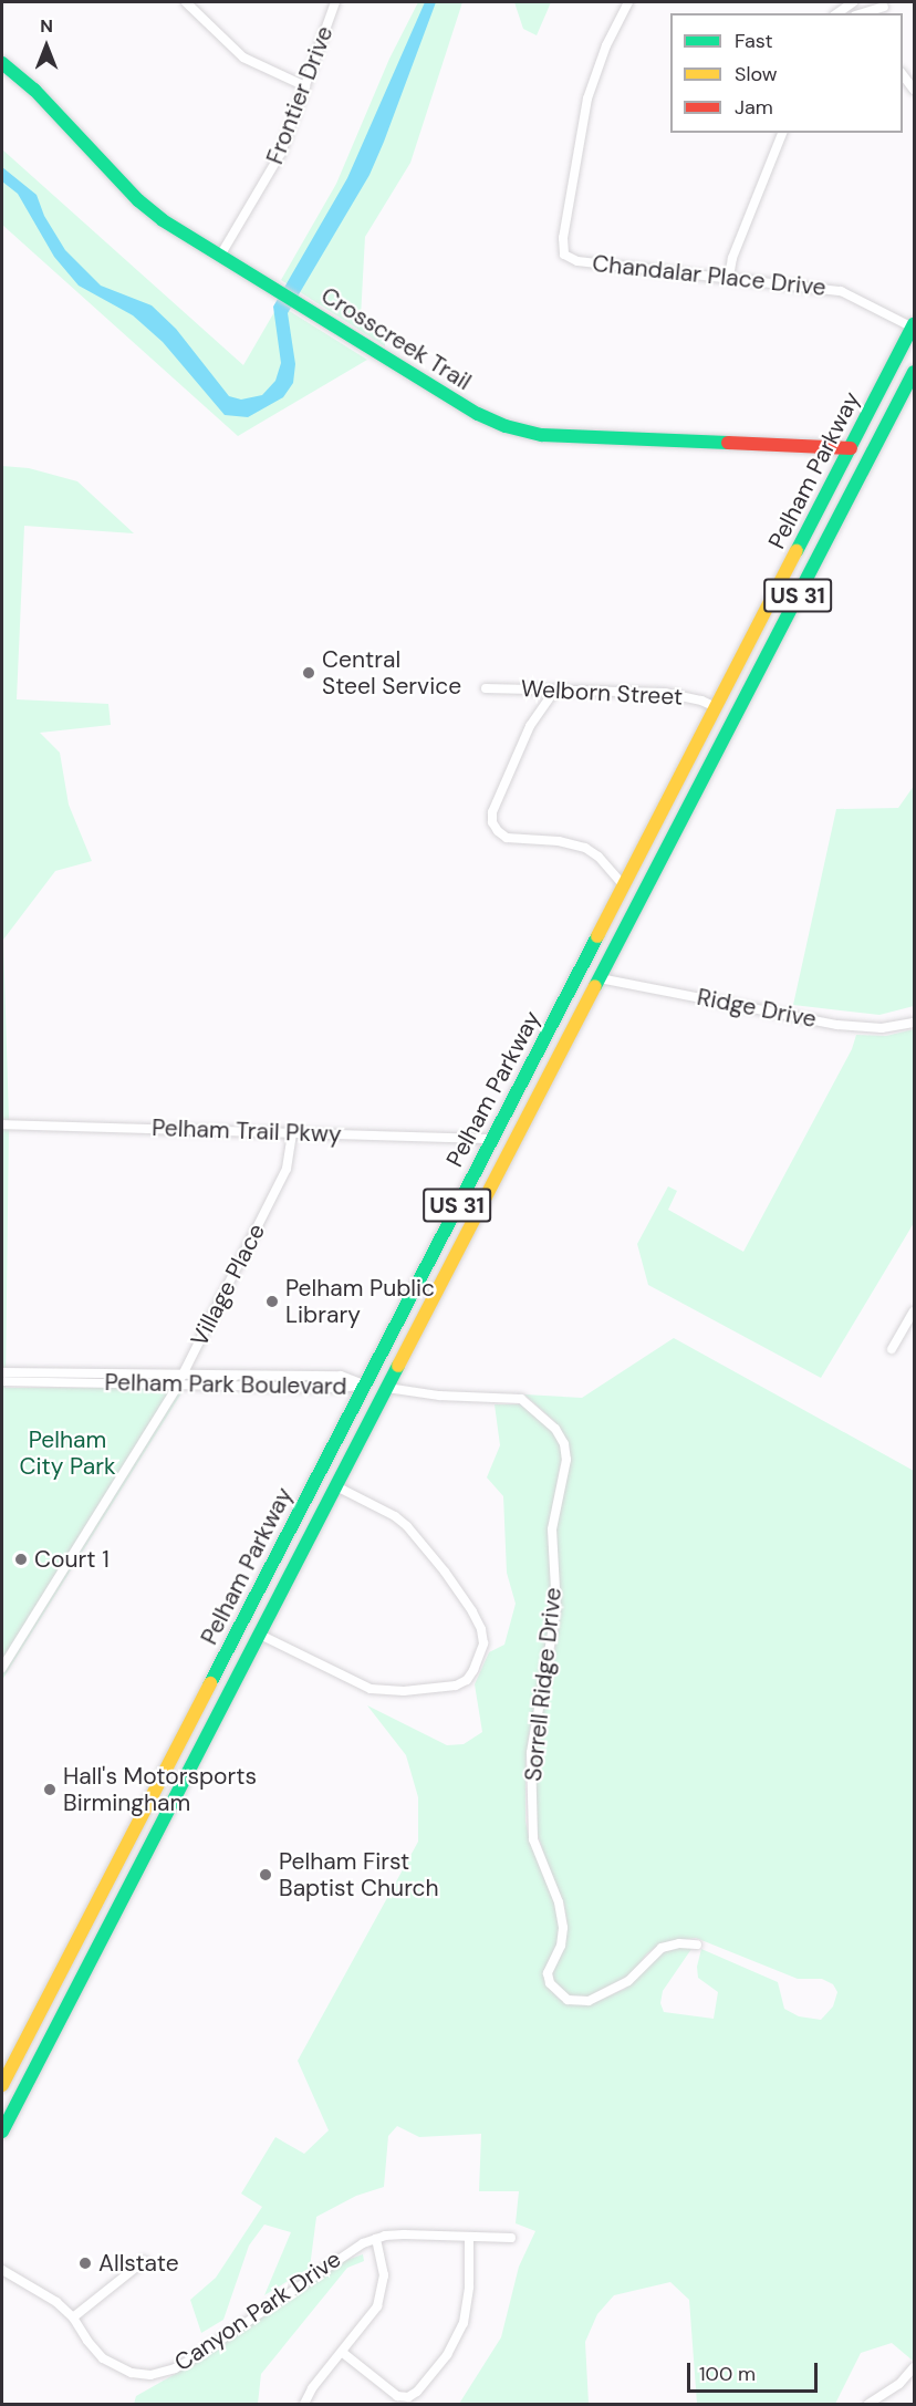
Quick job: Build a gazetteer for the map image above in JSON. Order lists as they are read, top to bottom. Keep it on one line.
{"streets":{"main road":["Crosscreek Trail","Pelham Parkway","US 31"],"street":["Frontier Drive","Chandalar Place Drive","Welborn Street","Ridge Drive","Pelham Trail Pkwy","Village Place","Pelham Park Boulevard","Sorrell Ridge Drive","Canyon Park Drive"]},"crossings":[["Frontier Drive","Crosscreek Trail"],["Chandalar Place Drive","Pelham Parkway"],["Crosscreek Trail","Pelham Parkway"],["Pelham Parkway","Welborn Street"],["Pelham Parkway","Ridge Drive"],["Pelham Parkway","Pelham Trail Pkwy"],["Pelham Parkway","Pelham Park Boulevard"],["Pelham Parkway","Sorrell Ridge Drive"],["Pelham Trail Pkwy","Village Place"],["Village Place","Pelham Park Boulevard"]],"parks":["Pelham City Park"],"places":["Central Steel Service","Pelham Public Library","Court 1","Hall's Motorsports Birmingham","Pelham First Baptist Church","Allstate"],"legend":["Fast","Slow","Jam"],"scale_bar":"100 m","north":"top"}
